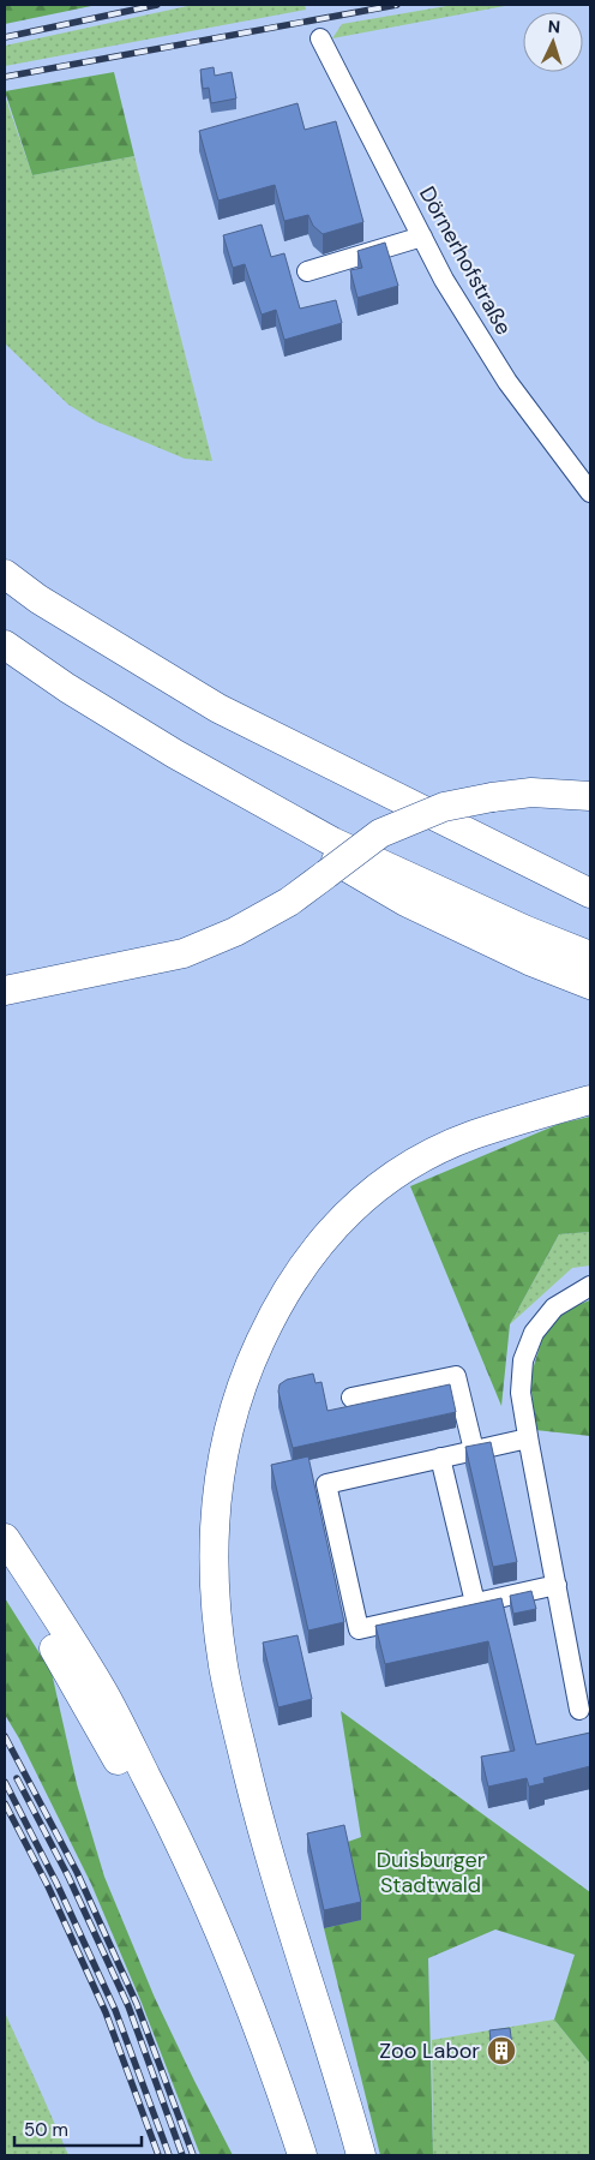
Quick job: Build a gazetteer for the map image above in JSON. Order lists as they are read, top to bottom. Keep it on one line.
{"streets":{"street":["Dörnerhofstraße"]},"parks":["Duisburger Stadtwald"],"places":{"building":["Zoo Labor"]},"scale_bar":"50 m","north":"top"}
